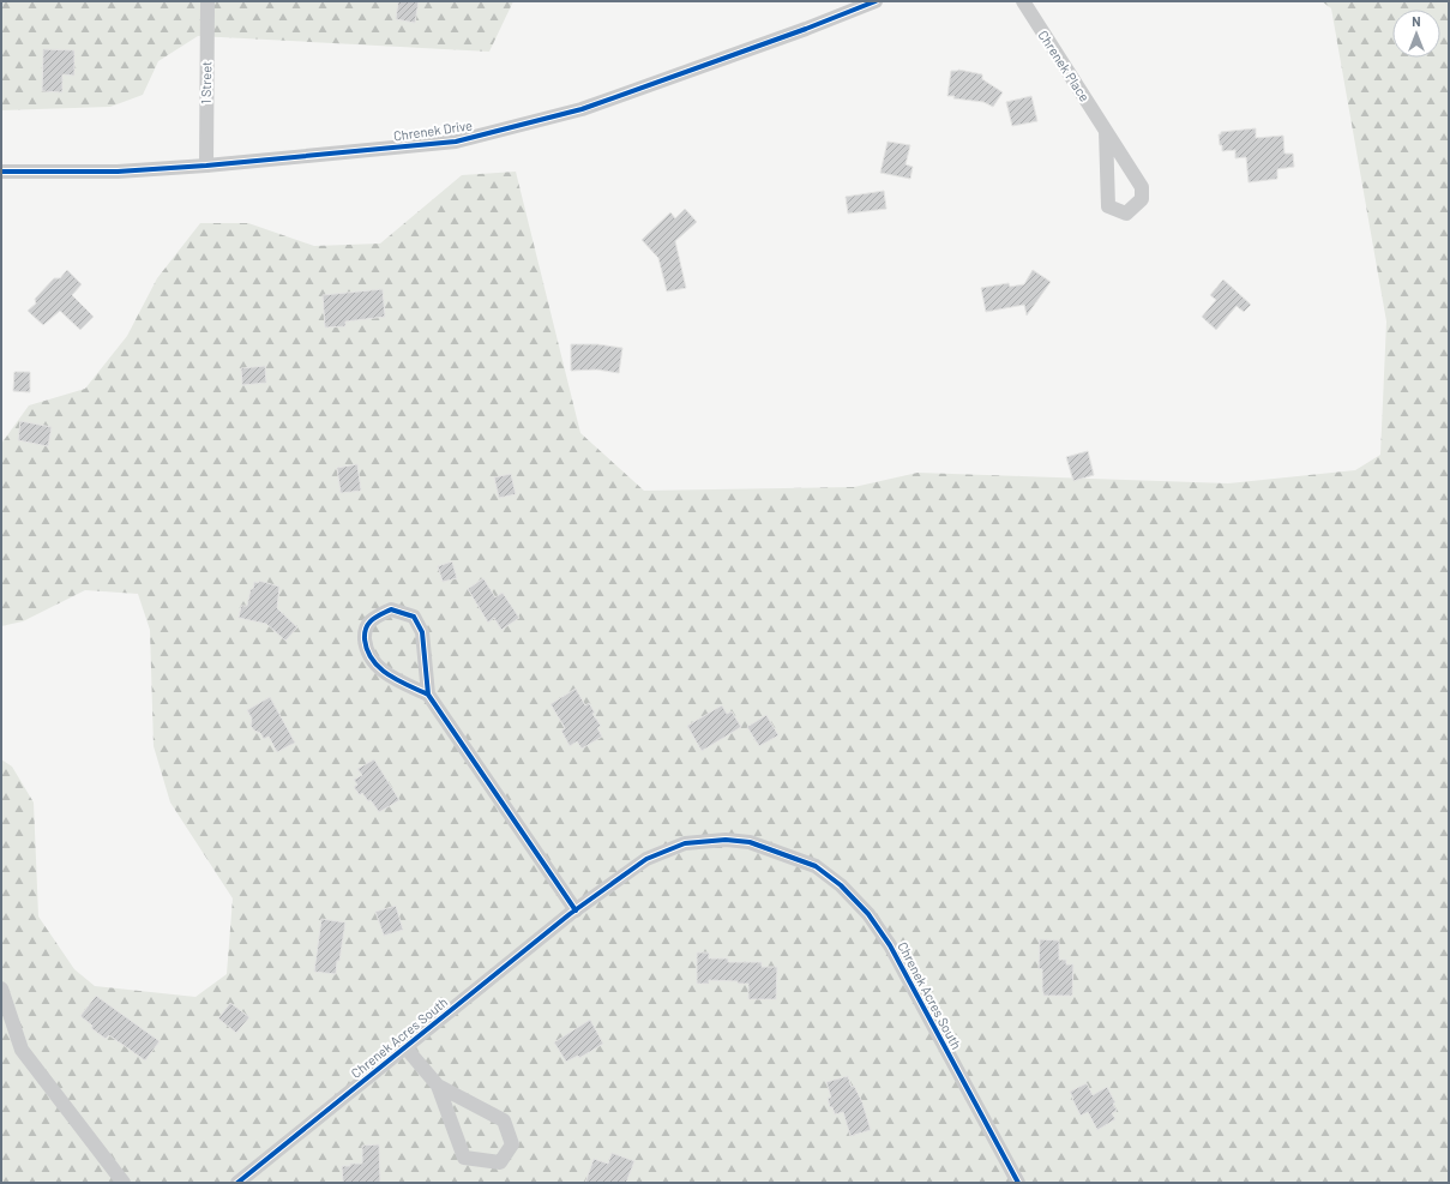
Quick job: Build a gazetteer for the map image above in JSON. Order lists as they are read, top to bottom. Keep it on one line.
{"streets":{"street":["Chrenek Place","1 Street","Chrenek Drive","Chrenek Acres South"]},"crossings":[["1 Street","Chrenek Drive"]],"north":"top"}
